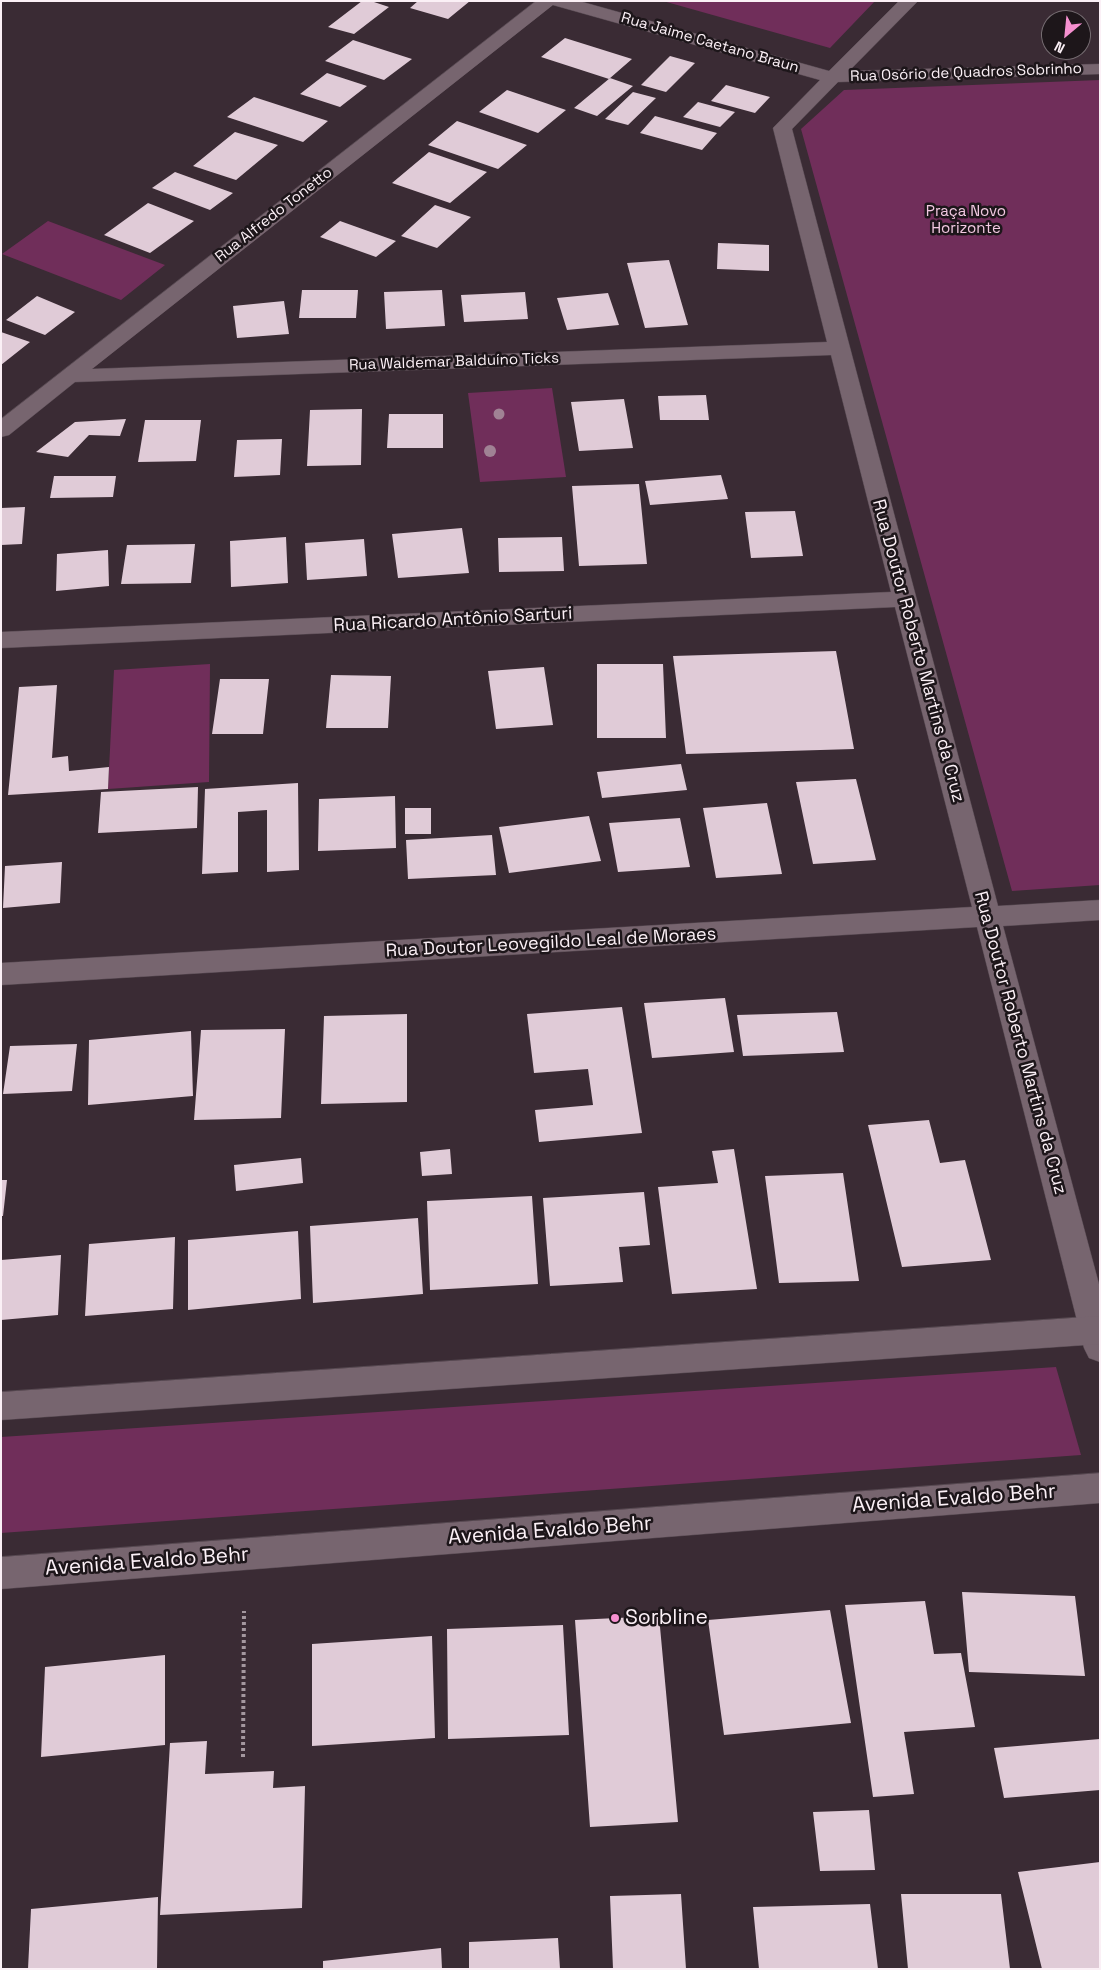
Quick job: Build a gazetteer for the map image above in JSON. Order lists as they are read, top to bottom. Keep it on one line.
{"streets":{"street":["Rua Jaime Caetano Braun","Rua Osório de Quadros Sobrinho","Rua Alfredo Tonetto","Rua Waldemar Balduíno Ticks","Rua Ricardo Antônio Sarturi","Rua Doutor Roberto Martins da Cruz","Rua Doutor Leovegildo Leal de Moraes","Avenida Evaldo Behr"]},"crossings":[["Rua Jaime Caetano Braun","Rua Osório de Quadros Sobrinho"],["Rua Jaime Caetano Braun","Rua Doutor Roberto Martins da Cruz"],["Rua Osório de Quadros Sobrinho","Rua Doutor Roberto Martins da Cruz"],["Rua Alfredo Tonetto","Rua Waldemar Balduíno Ticks"],["Rua Waldemar Balduíno Ticks","Rua Doutor Roberto Martins da Cruz"],["Rua Ricardo Antônio Sarturi","Rua Doutor Roberto Martins da Cruz"],["Rua Doutor Roberto Martins da Cruz","Rua Doutor Leovegildo Leal de Moraes"]],"parks":["Praça Novo Horizonte"],"places":["Sorbline"],"north":"bottom left"}
